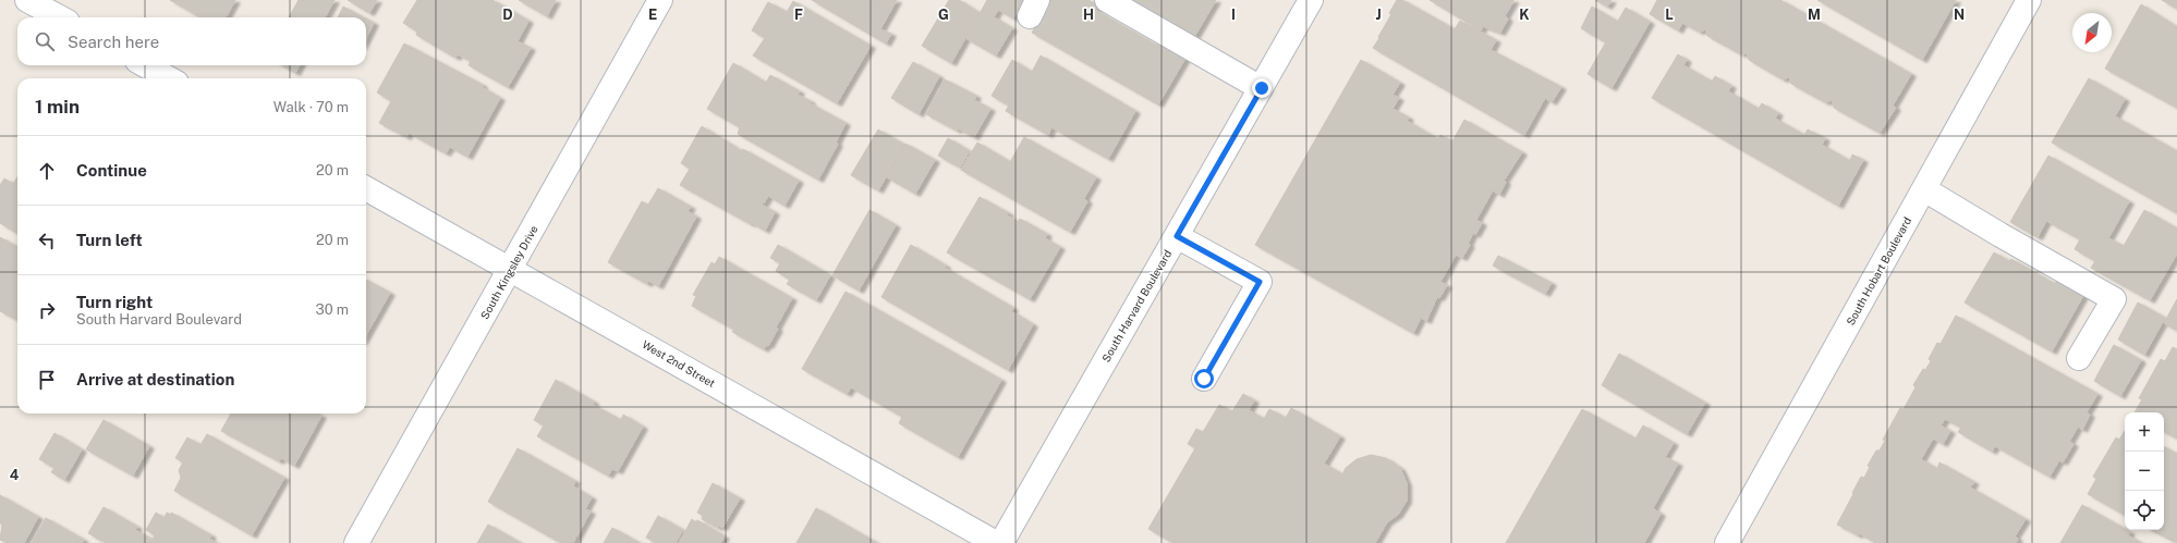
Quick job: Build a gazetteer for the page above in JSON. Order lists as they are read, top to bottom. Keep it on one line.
{"streets":{"street":["South Hobart Boulevard","South Kingsley Drive","South Harvard Boulevard","West 2nd Street"]},"crossings":[["South Kingsley Drive","West 2nd Street"]],"north":"bottom left","page":{"search":"Search here","heading":["1 min","Walk · 70 m"],"list":[["Continue","20 m"],["Turn left","20 m"],["Turn right","South Harvard Boulevard","30 m"],"Arrive at destination"],"map_buttons":["+","−"]},"grid":{"columns":["D","E","F","G","H","I","J","K","L","M","N"],"rows":["4"]}}
